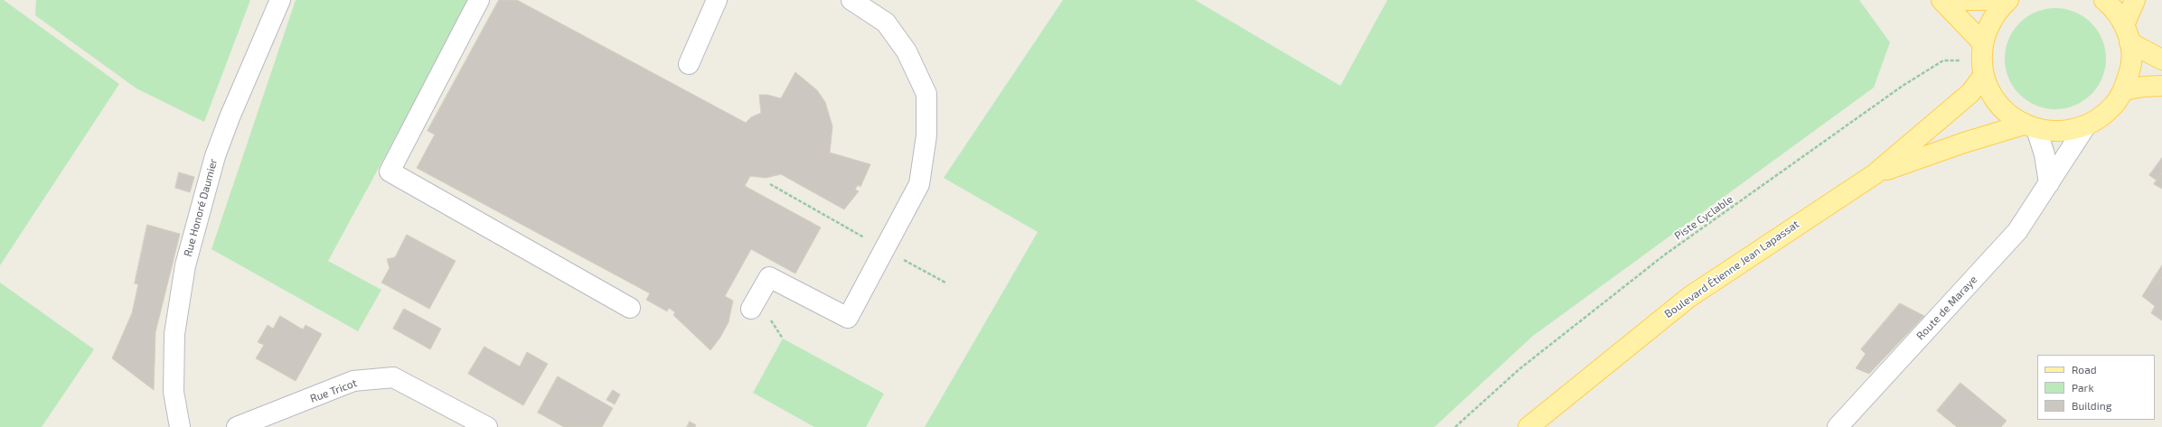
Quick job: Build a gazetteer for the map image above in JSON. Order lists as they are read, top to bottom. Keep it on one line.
{"streets":{"main road":["Boulevard Étienne Jean Lapassat"],"street":["Rue Honoré Daumier","Route de Maraye","Rue Tricot"],"path":["Piste Cyclable"]},"crossings":[["Piste Cyclable","Boulevard Étienne Jean Lapassat"]],"legend":["Road","Park","Building"]}
